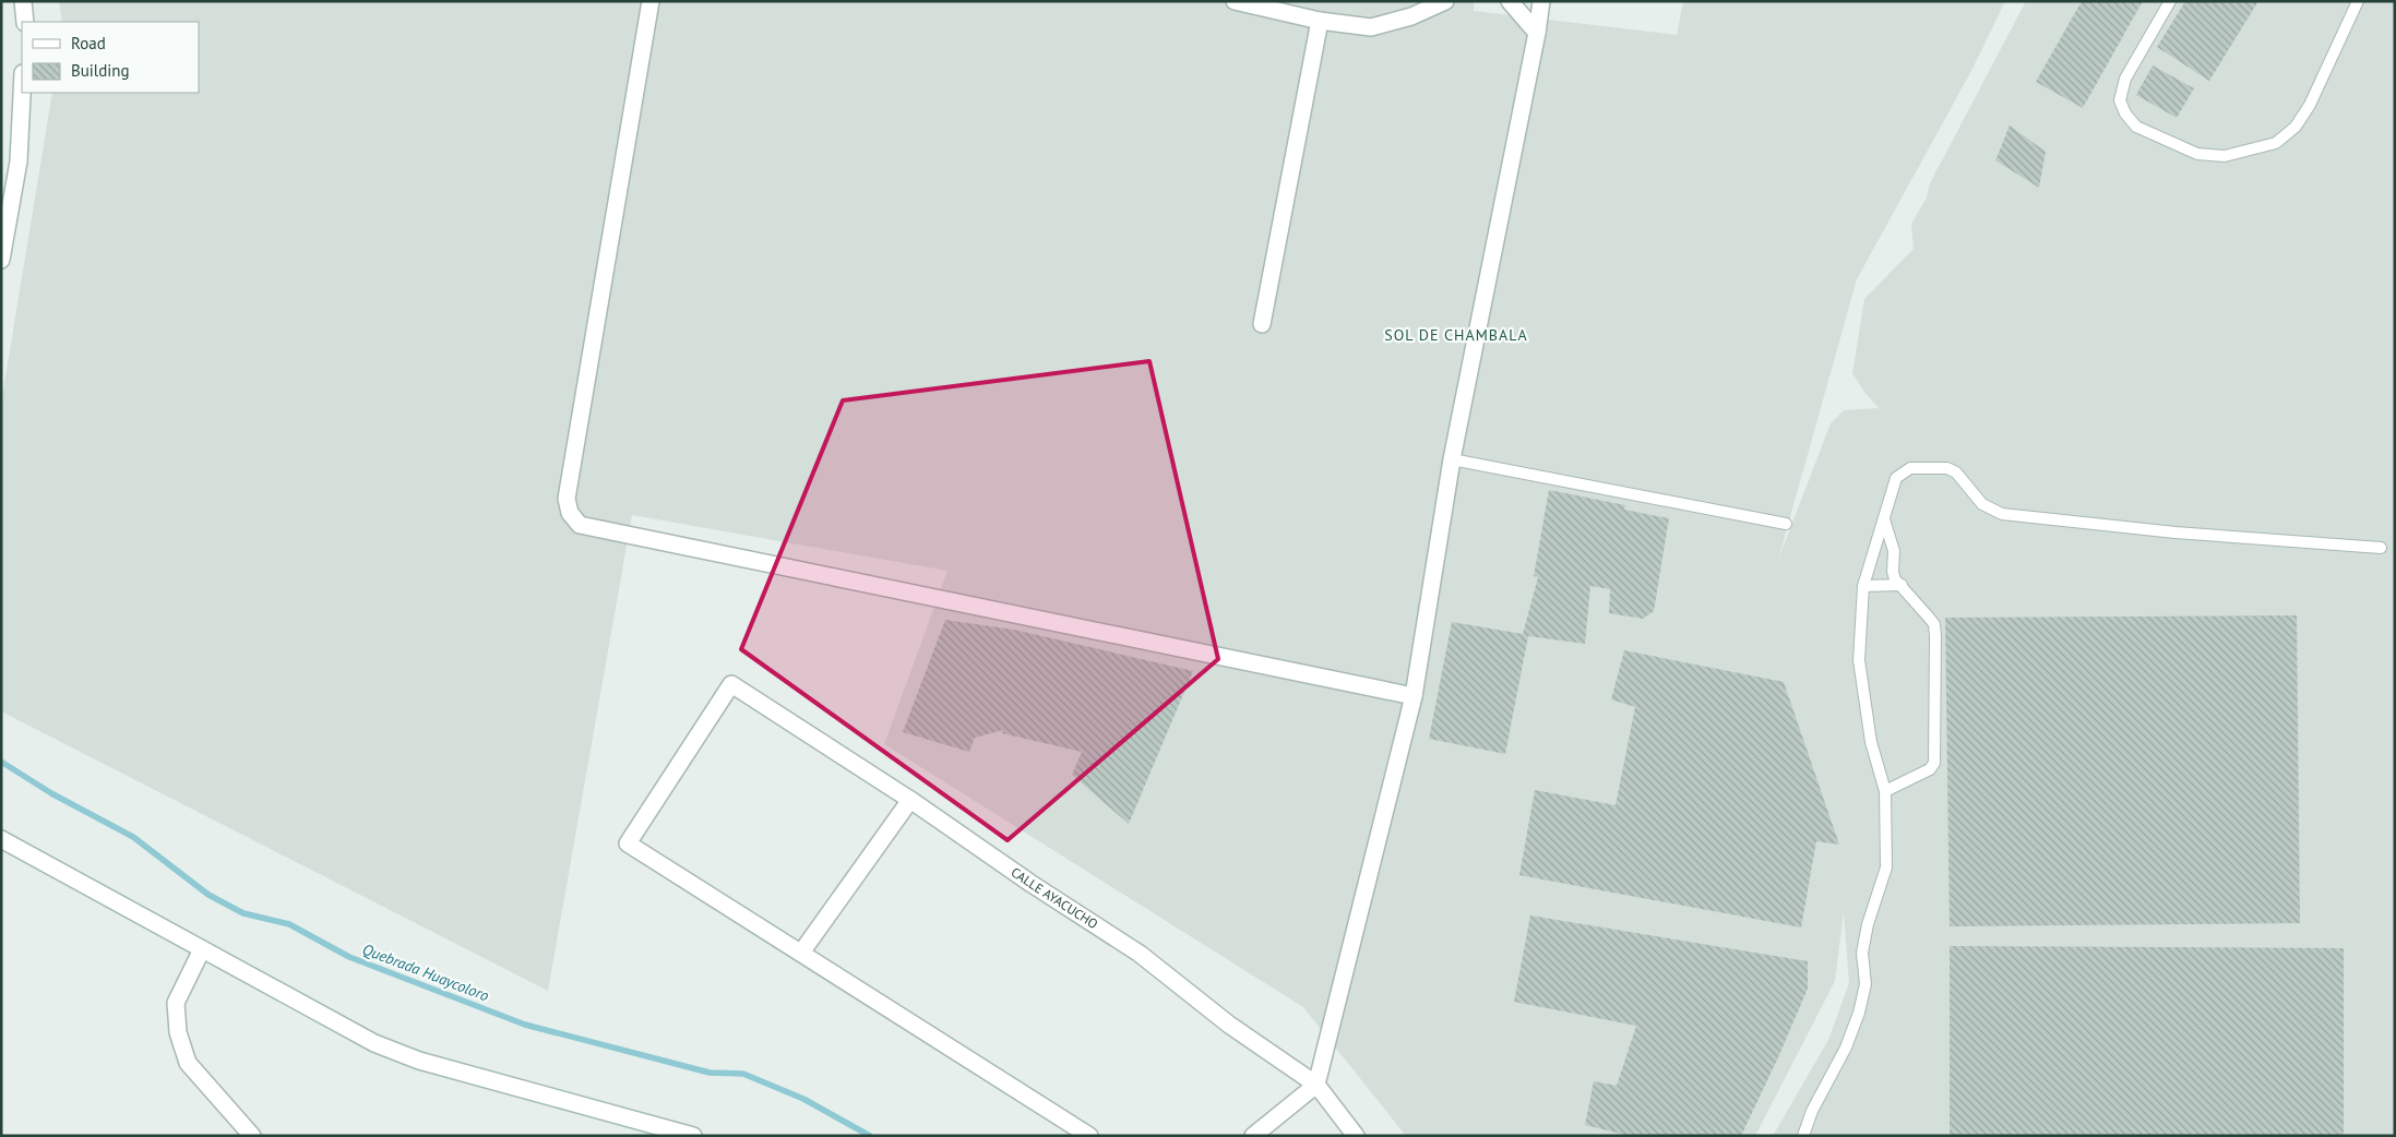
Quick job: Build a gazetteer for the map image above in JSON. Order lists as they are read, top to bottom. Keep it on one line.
{"streets":{"street":["CALLE AYACUCHO"]},"districts":["SOL DE CHAMBALA"],"water":["Quebrada Huaycoloro"],"legend":["Road","Building"]}
